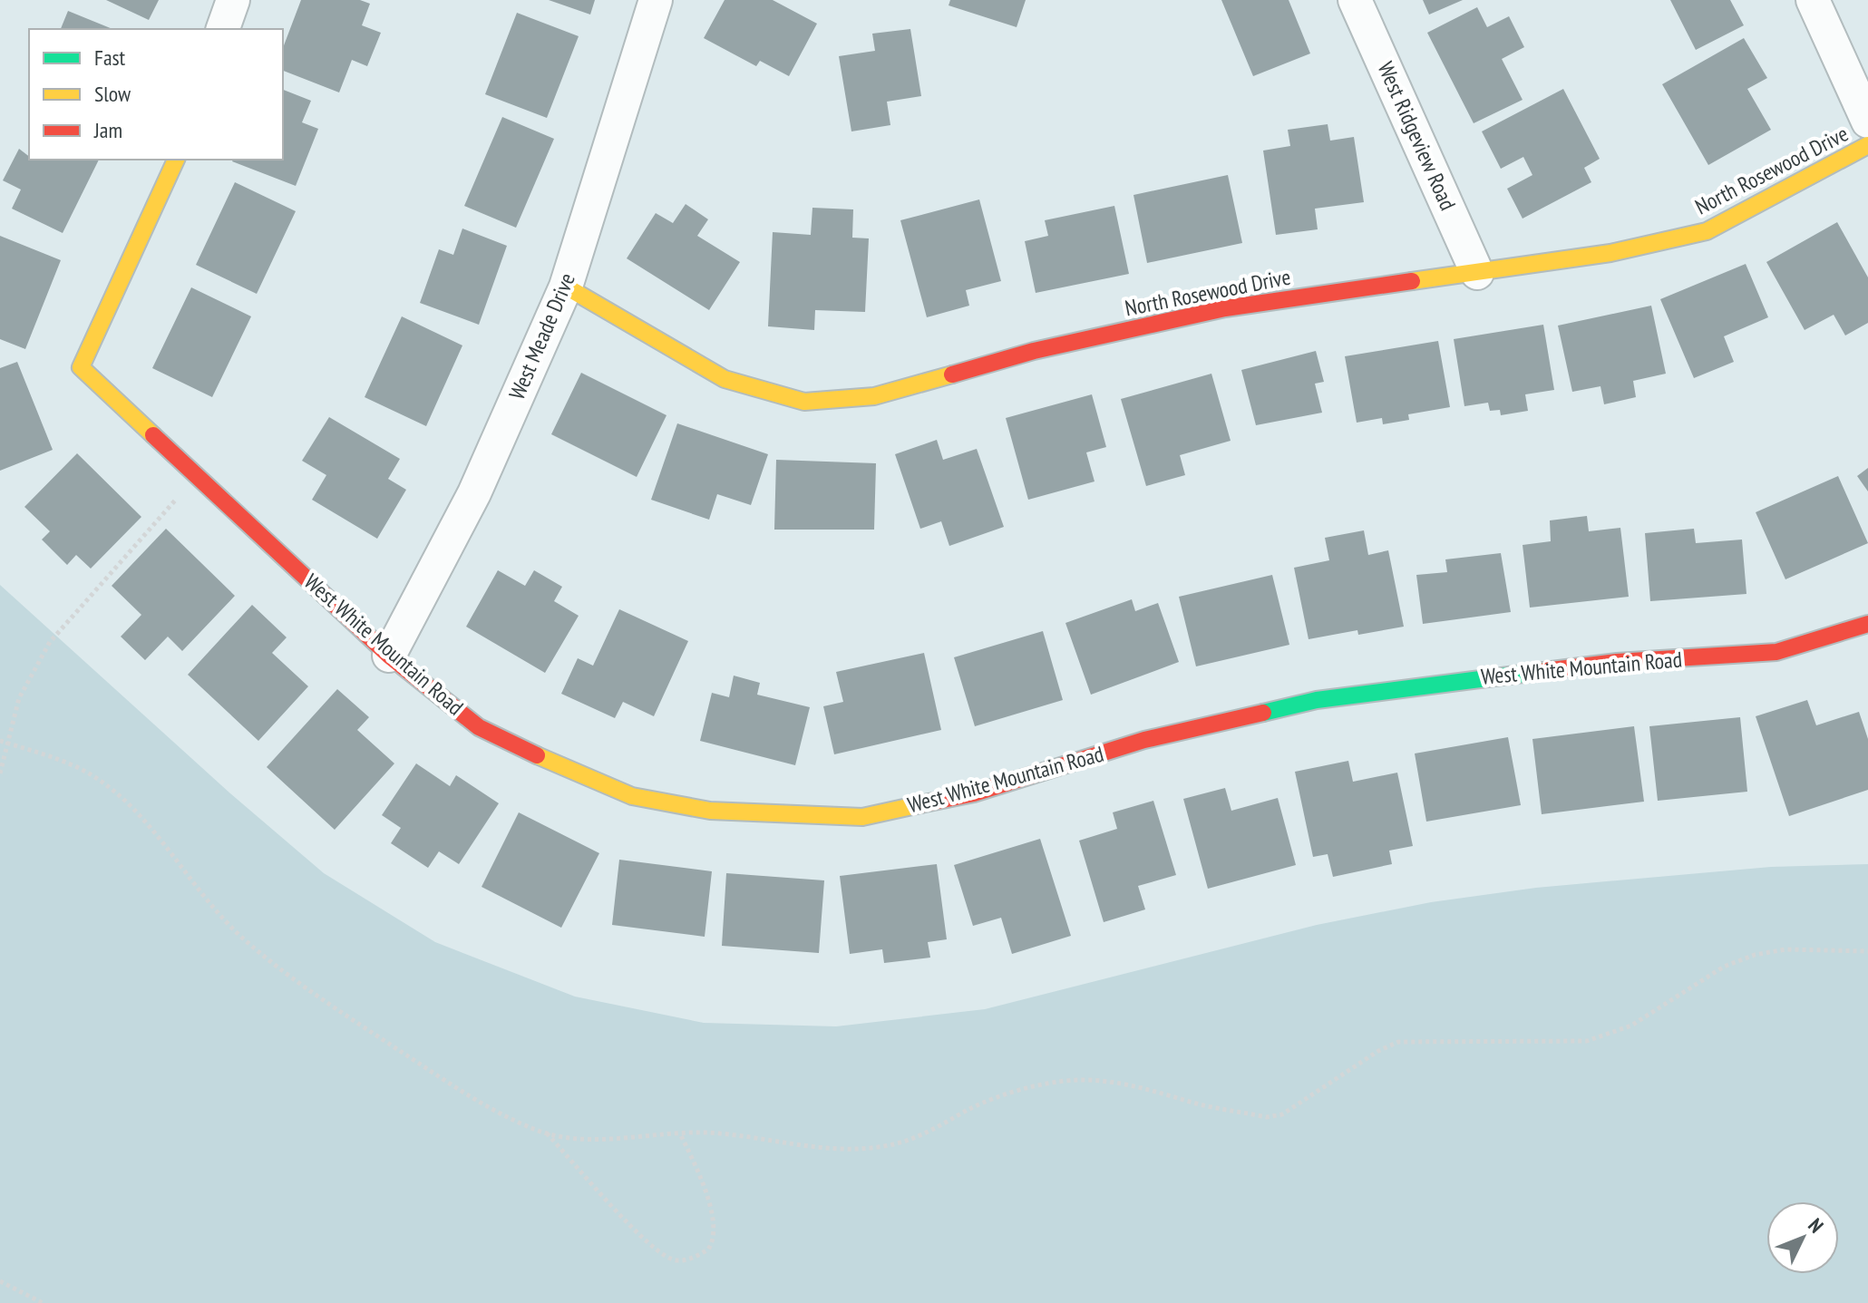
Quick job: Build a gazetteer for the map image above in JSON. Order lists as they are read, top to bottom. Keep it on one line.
{"streets":{"street":["West Ridgeview Road","North Rosewood Drive","West Meade Drive","West White Mountain Road"]},"crossings":[["West Ridgeview Road","North Rosewood Drive"],["North Rosewood Drive","West Meade Drive"],["West Meade Drive","West White Mountain Road"]],"legend":["Fast","Slow","Jam"],"north":"top right"}
